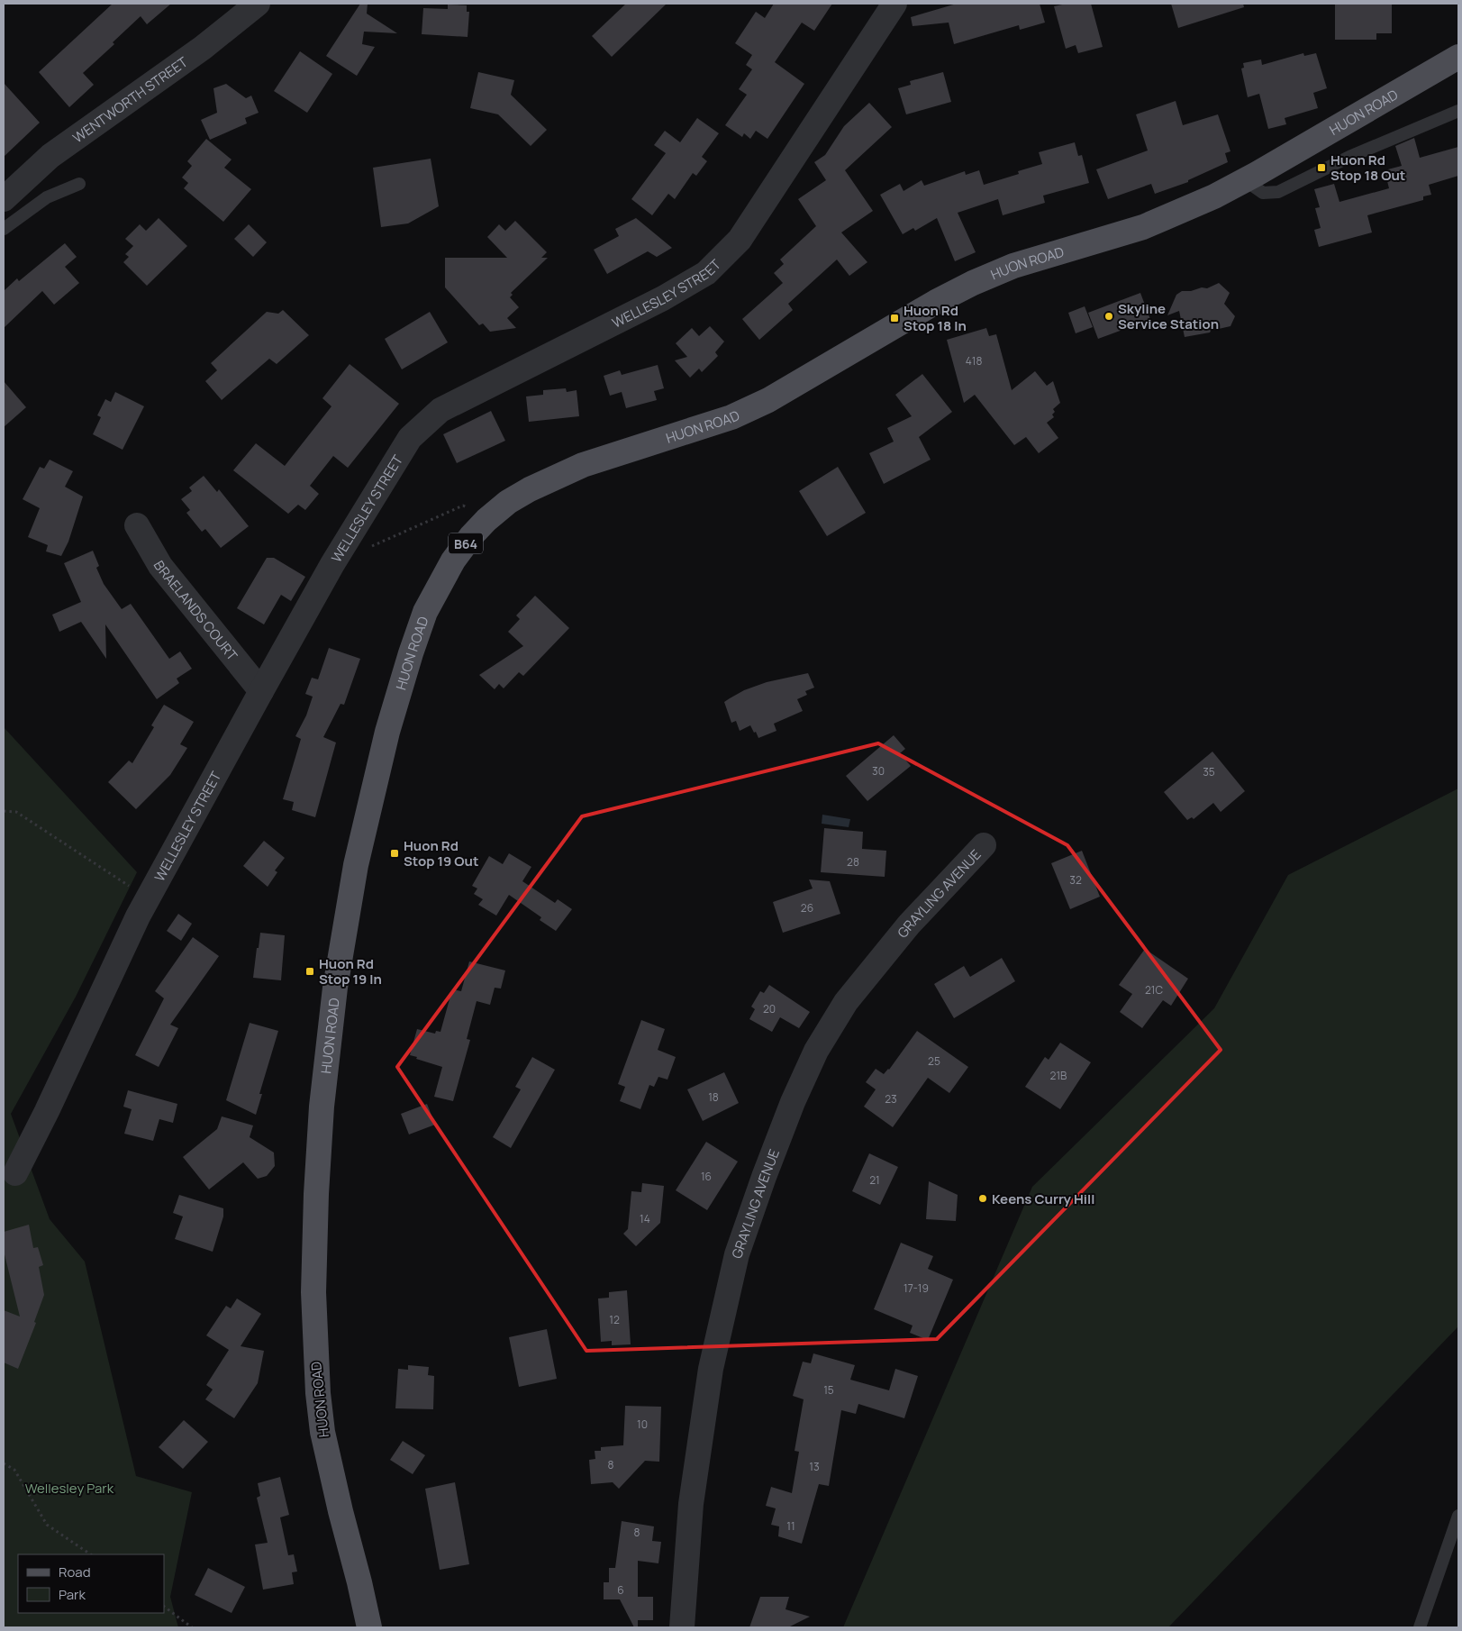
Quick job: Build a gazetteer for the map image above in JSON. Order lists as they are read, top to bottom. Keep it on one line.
{"streets":{"main road":["HUON ROAD","B64"],"street":["WENTWORTH STREET","WELLESLEY STREET","BRAELANDS COURT","GRAYLING AVENUE"]},"crossings":[["WELLESLEY STREET","BRAELANDS COURT"]],"parks":["Wellesley Park"],"places":{"transit":["Huon Rd Stop 18 Out","Huon Rd Stop 18 In","Huon Rd Stop 19 Out","Huon Rd Stop 19 In"],"other":["Skyline Service Station","Keens Curry Hill"]},"house_numbers":["418","30","35","28","32","26","21C","20","25","21B","18","23","16","21","14","17-19","12","15","10","8","13","11","8","6"],"legend":["Road","Park"]}
